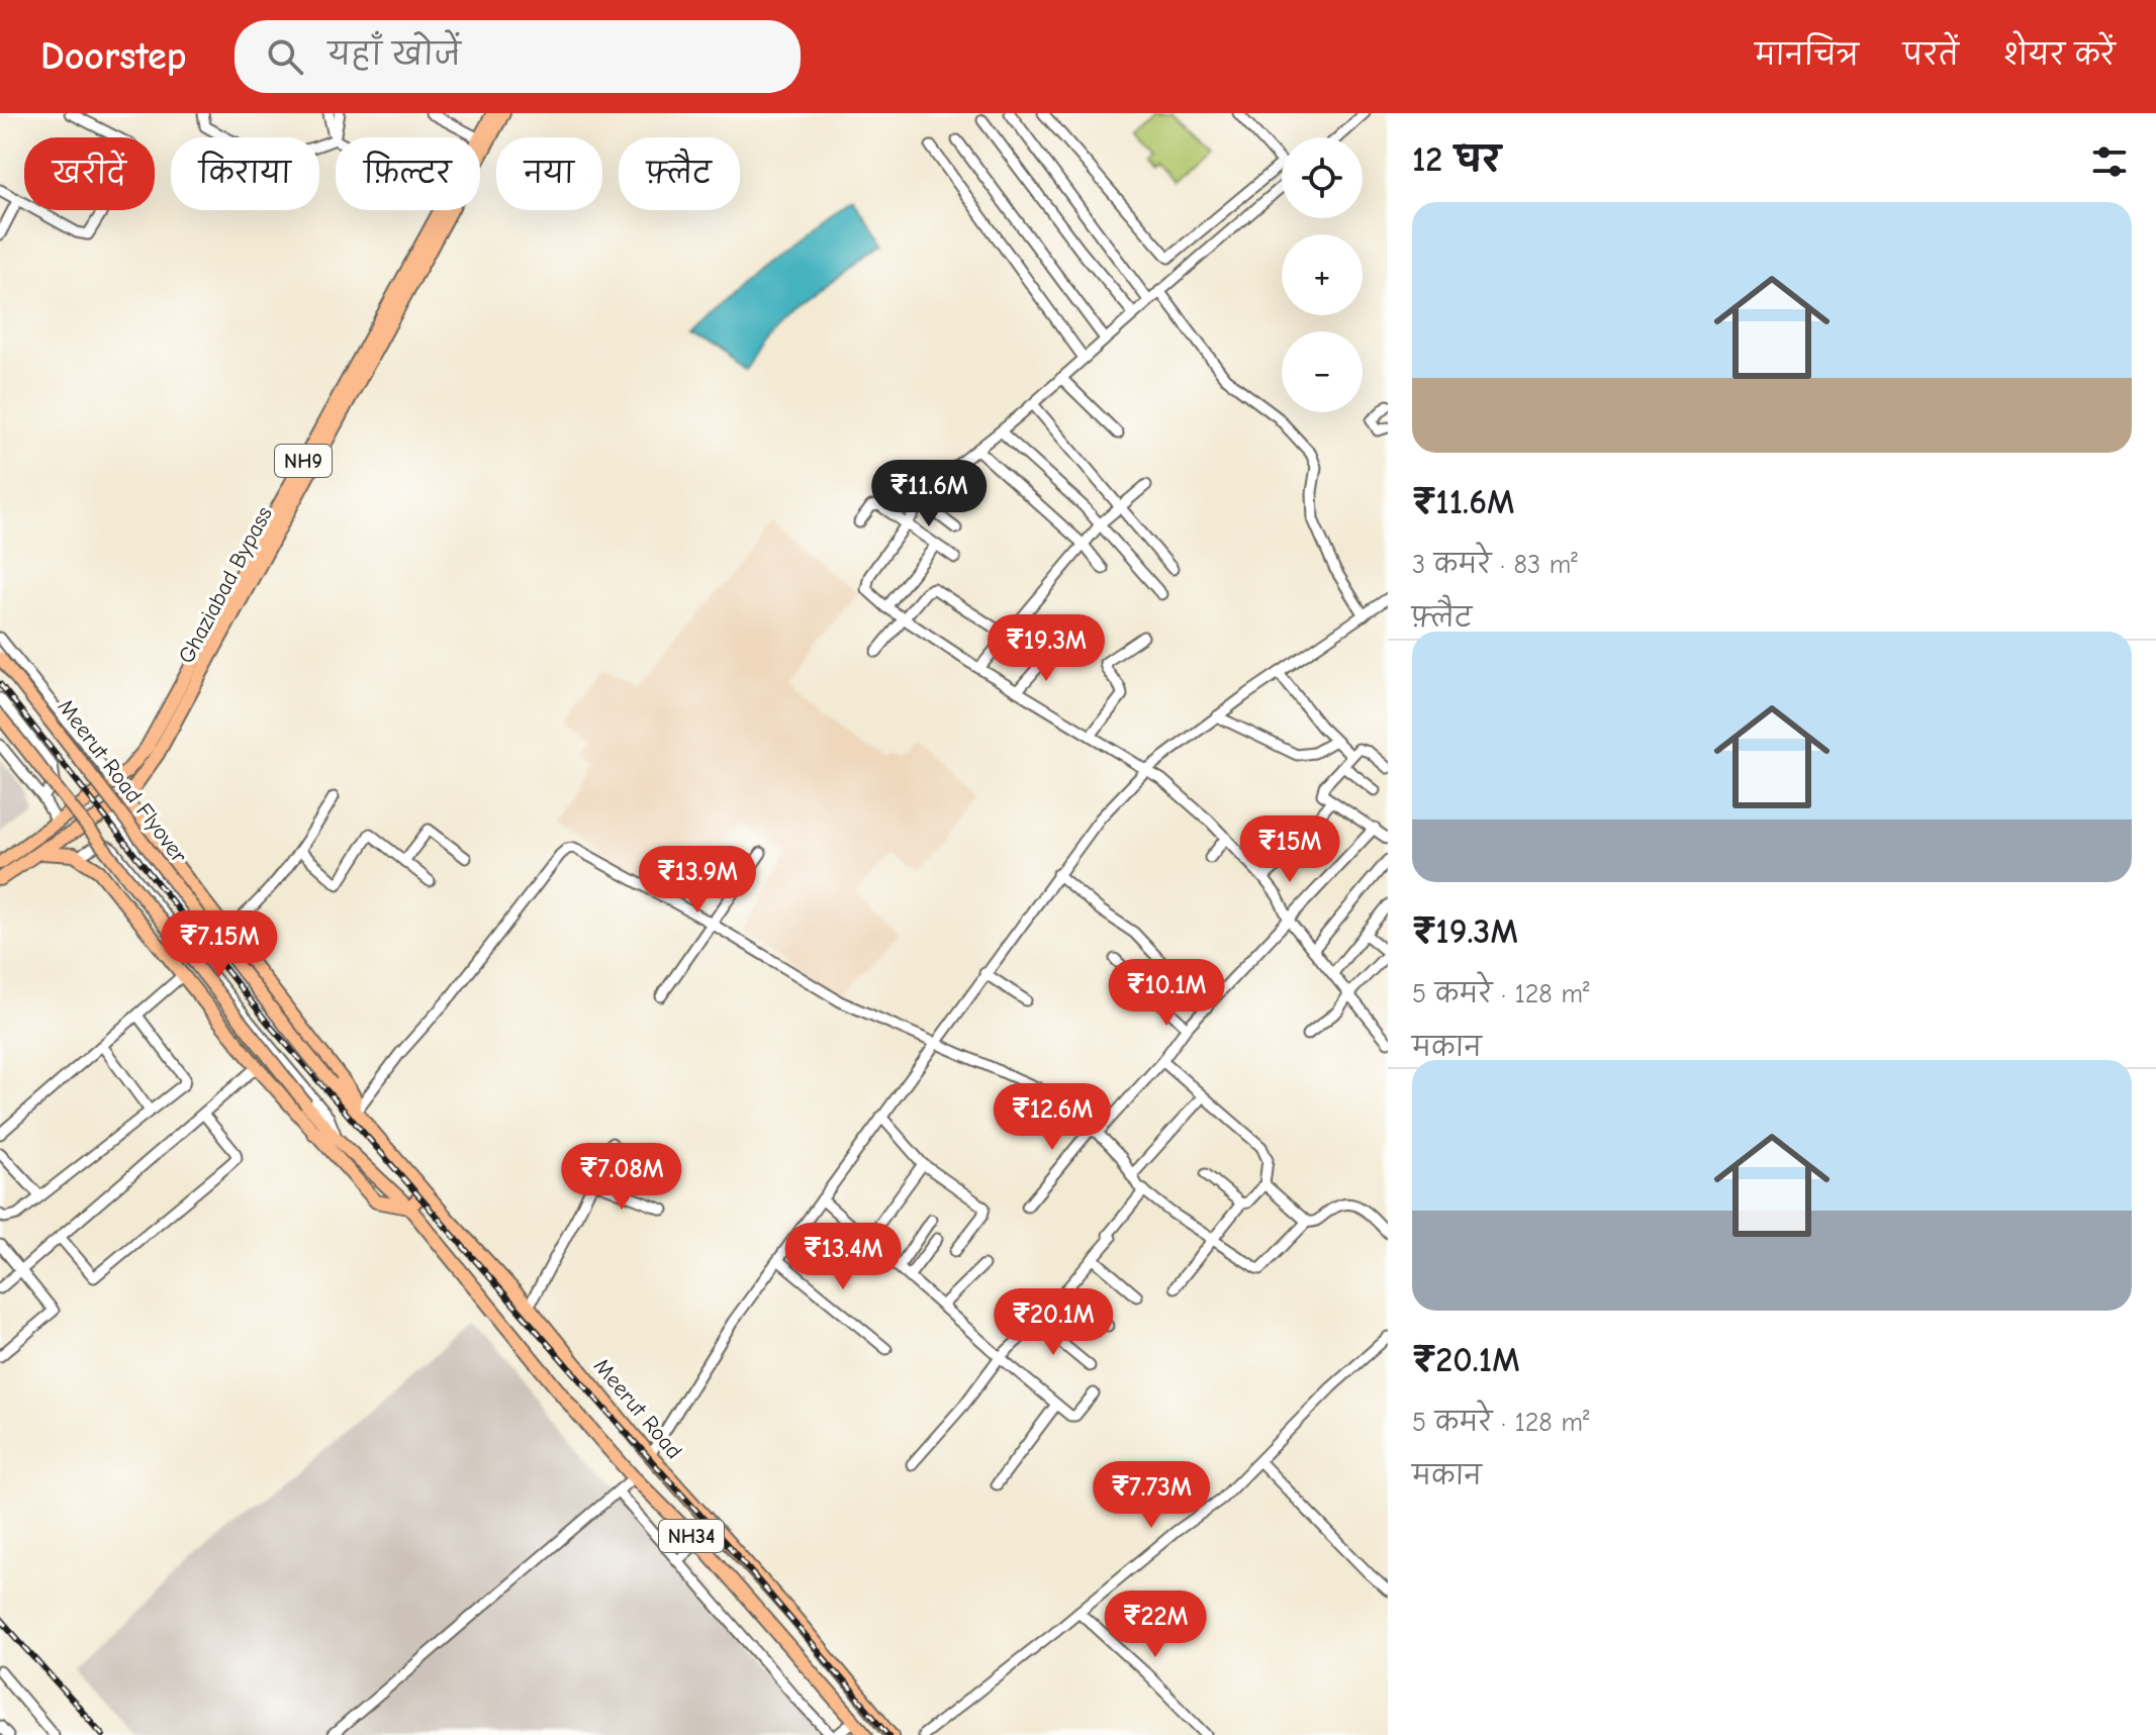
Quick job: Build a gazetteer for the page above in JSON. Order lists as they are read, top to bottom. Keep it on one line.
{"streets":{"highway":["NH9","Ghaziabad Bypass","Meerut Road","NH34"],"main road":["Meerut Road Flyover"]},"crossings":[["NH9","Ghaziabad Bypass"],["Ghaziabad Bypass","Meerut Road"],["Meerut Road Flyover","Meerut Road"],["Meerut Road","NH34"]],"page":{"header":"Doorstep","search":"यहाँ खोजें","nav":["मानचित्र","परतें","शेयर करें"],"heading":"12 घर","map_buttons":["+","−"],"chip":["खरीदें","किराया","फ़िल्टर","नया","फ़्लैट"],"list":[{"name":"₹11.6M","note":"3 कमरे · 83 m² · फ़्लैट"},{"name":"₹19.3M","note":"5 कमरे · 128 m² · मकान"},{"name":"₹20.1M","note":"5 कमरे · 128 m² · मकान"}],"price":["₹11.6M","₹19.3M","₹15M","₹13.9M","₹7.15M","₹10.1M","₹12.6M","₹7.08M","₹13.4M","₹20.1M","₹7.73M","₹22M"]}}
